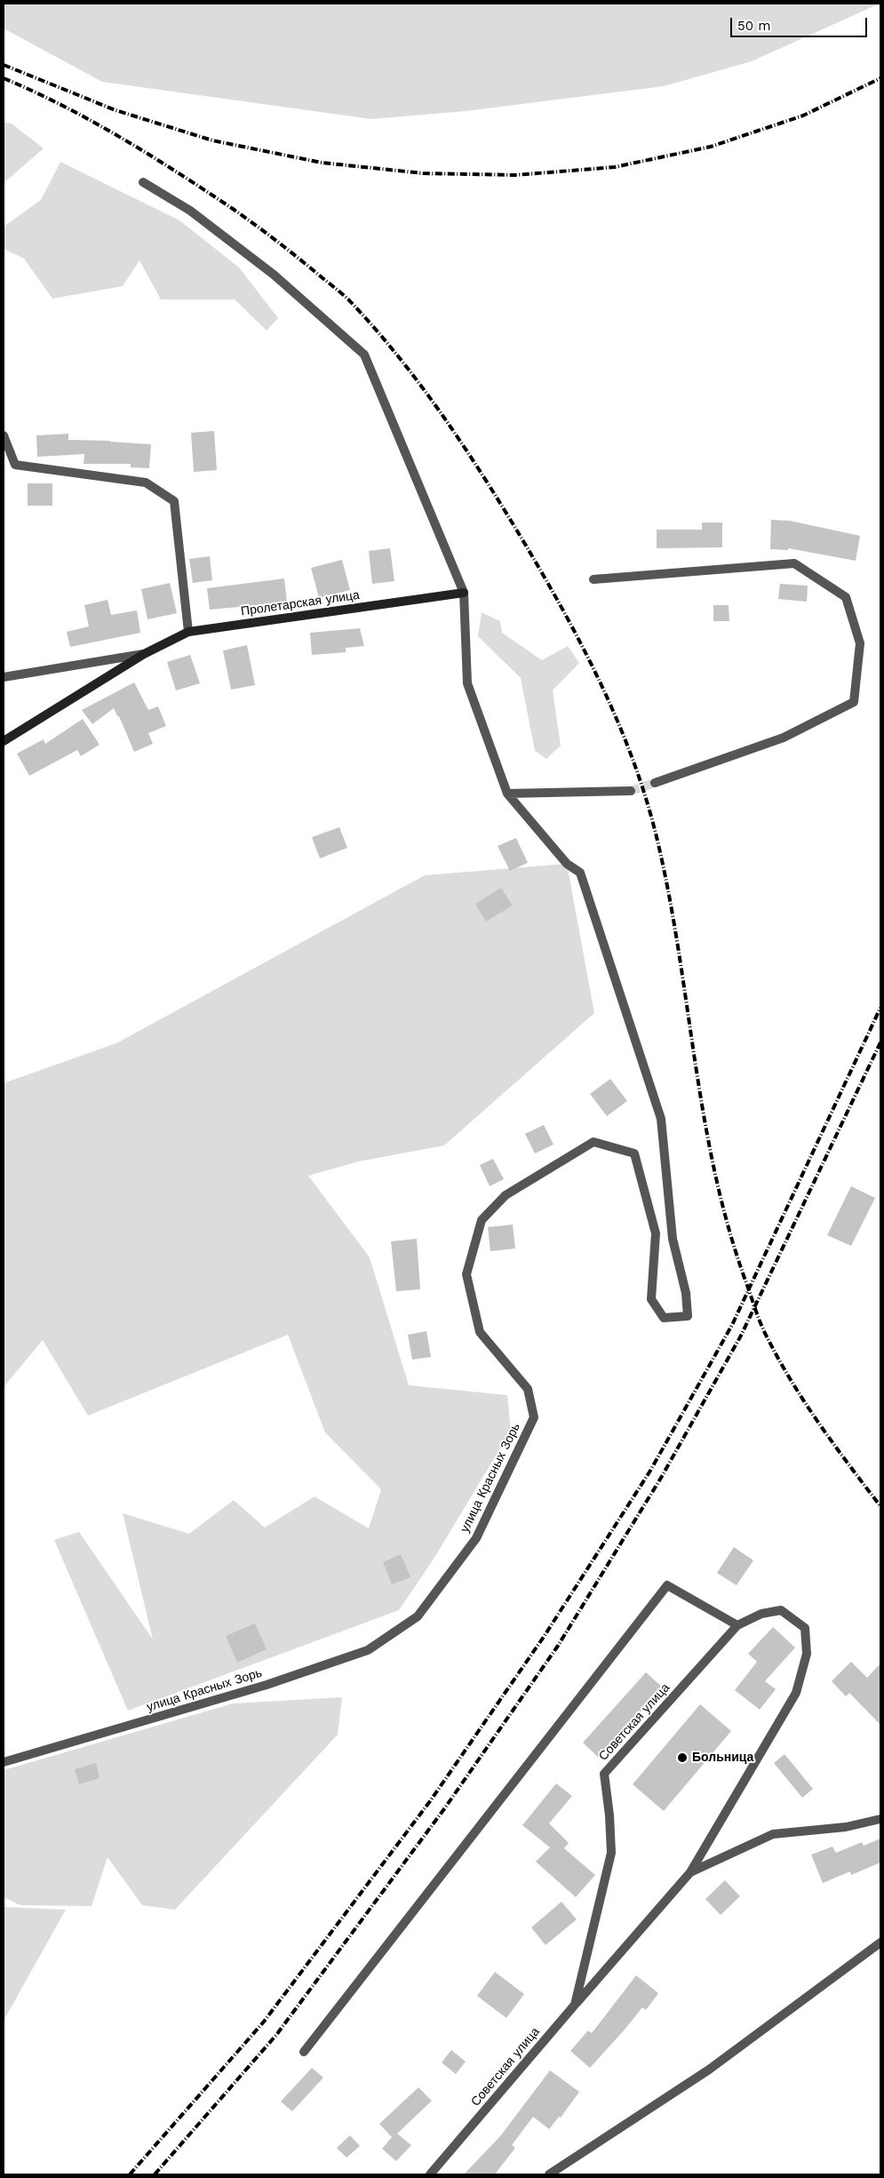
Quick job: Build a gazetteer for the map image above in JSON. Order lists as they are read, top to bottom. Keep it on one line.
{"streets":{"street":["Пролетарская улица","улица Красных Зорь","Советская улица"]},"places":["Больница"],"scale_bar":"50 m"}
